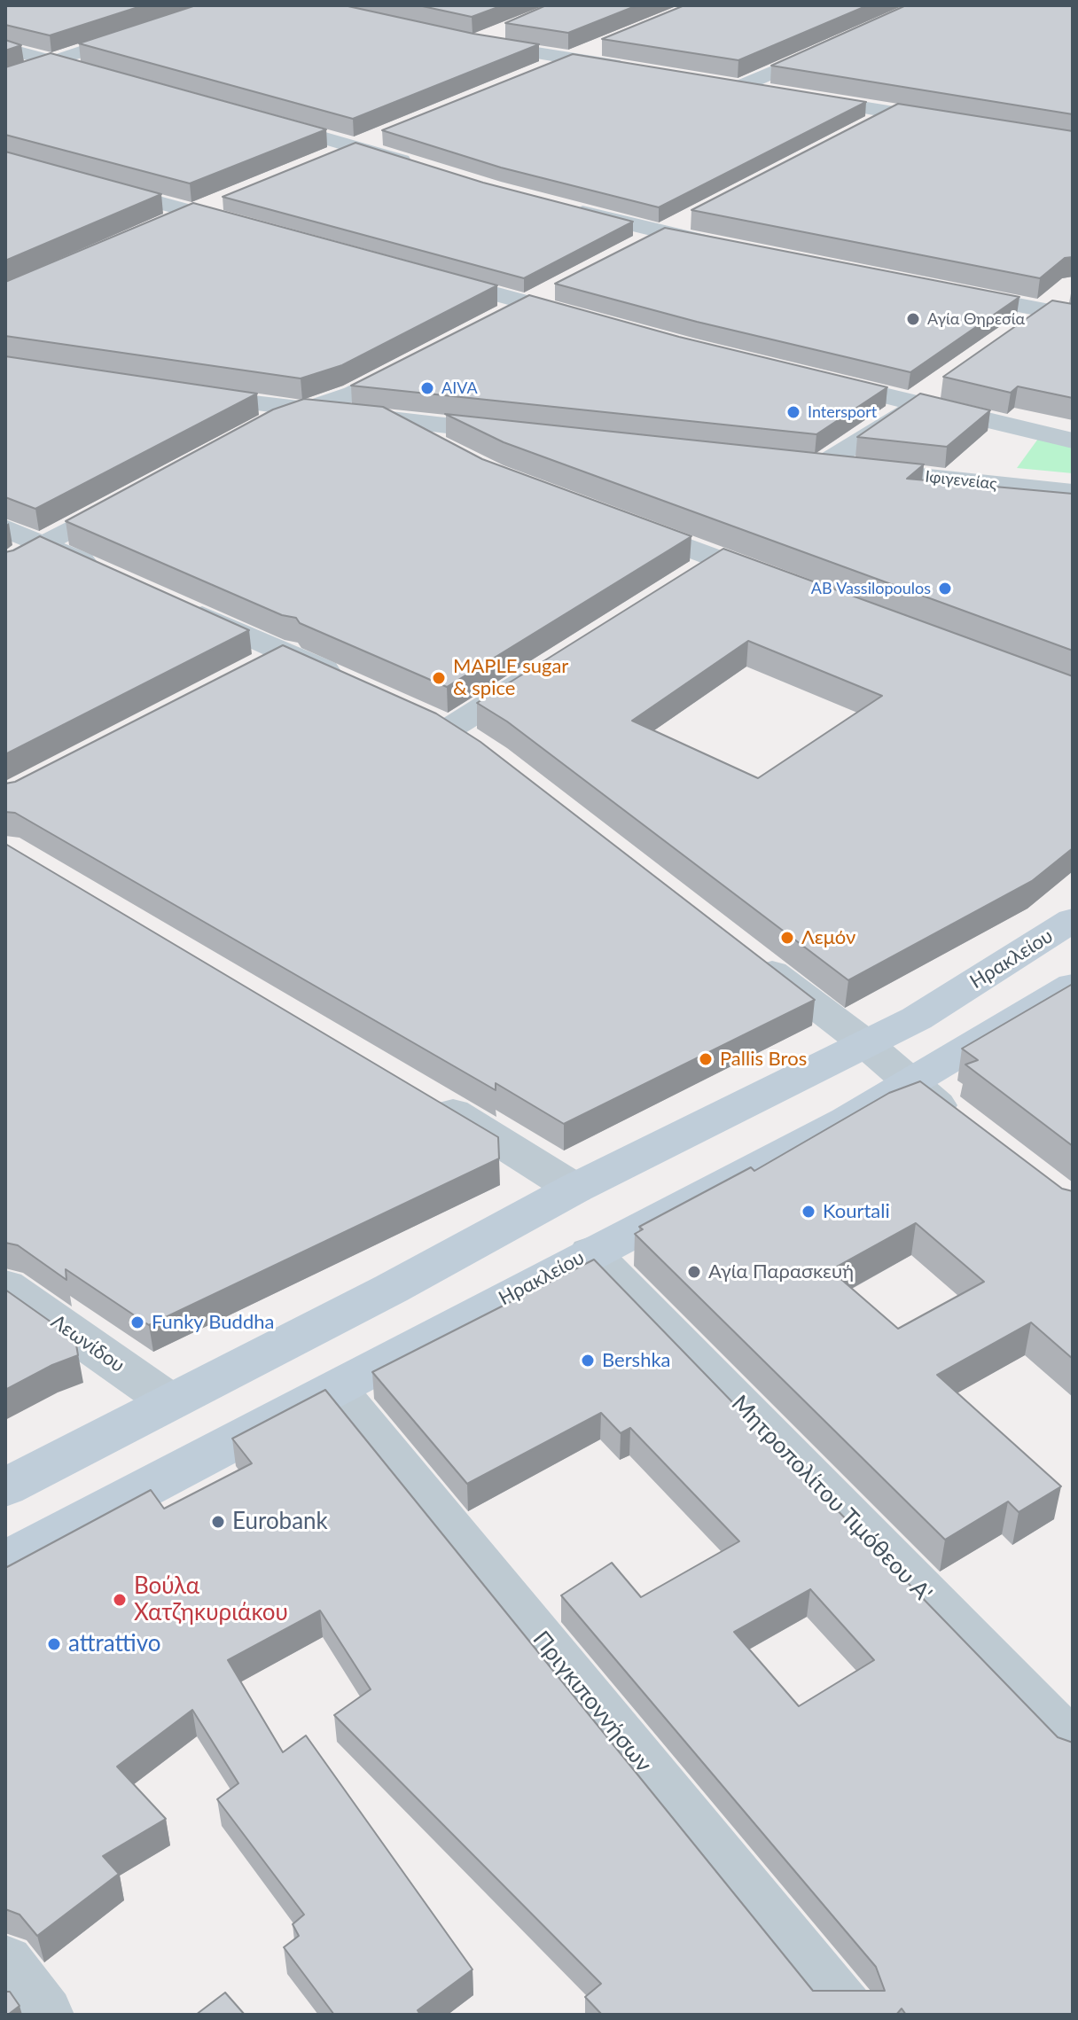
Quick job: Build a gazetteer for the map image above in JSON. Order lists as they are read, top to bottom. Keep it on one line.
{"streets":{"main road":["Ηρακλείου"],"street":["Ιφιγενείας","Λεωνίδου","Μητροπολίτου Τιμόθεου Α'","Πριγκιποννήσων"]},"crossings":[["Ηρακλείου","Λεωνίδου"],["Ηρακλείου","Μητροπολίτου Τιμόθεου Α'"],["Ηρακλείου","Πριγκιποννήσων"]],"places":["Αγία Θηρεσία","AIVA","Intersport","AB Vassilopoulos","MAPLE sugar & spice","Λεμόν","Pallis Bros","Kourtali","Αγία Παρασκευή","Funky Buddha","Bershka","Eurobank","Βούλα Χατζηκυριάκου","attrattivo"]}
